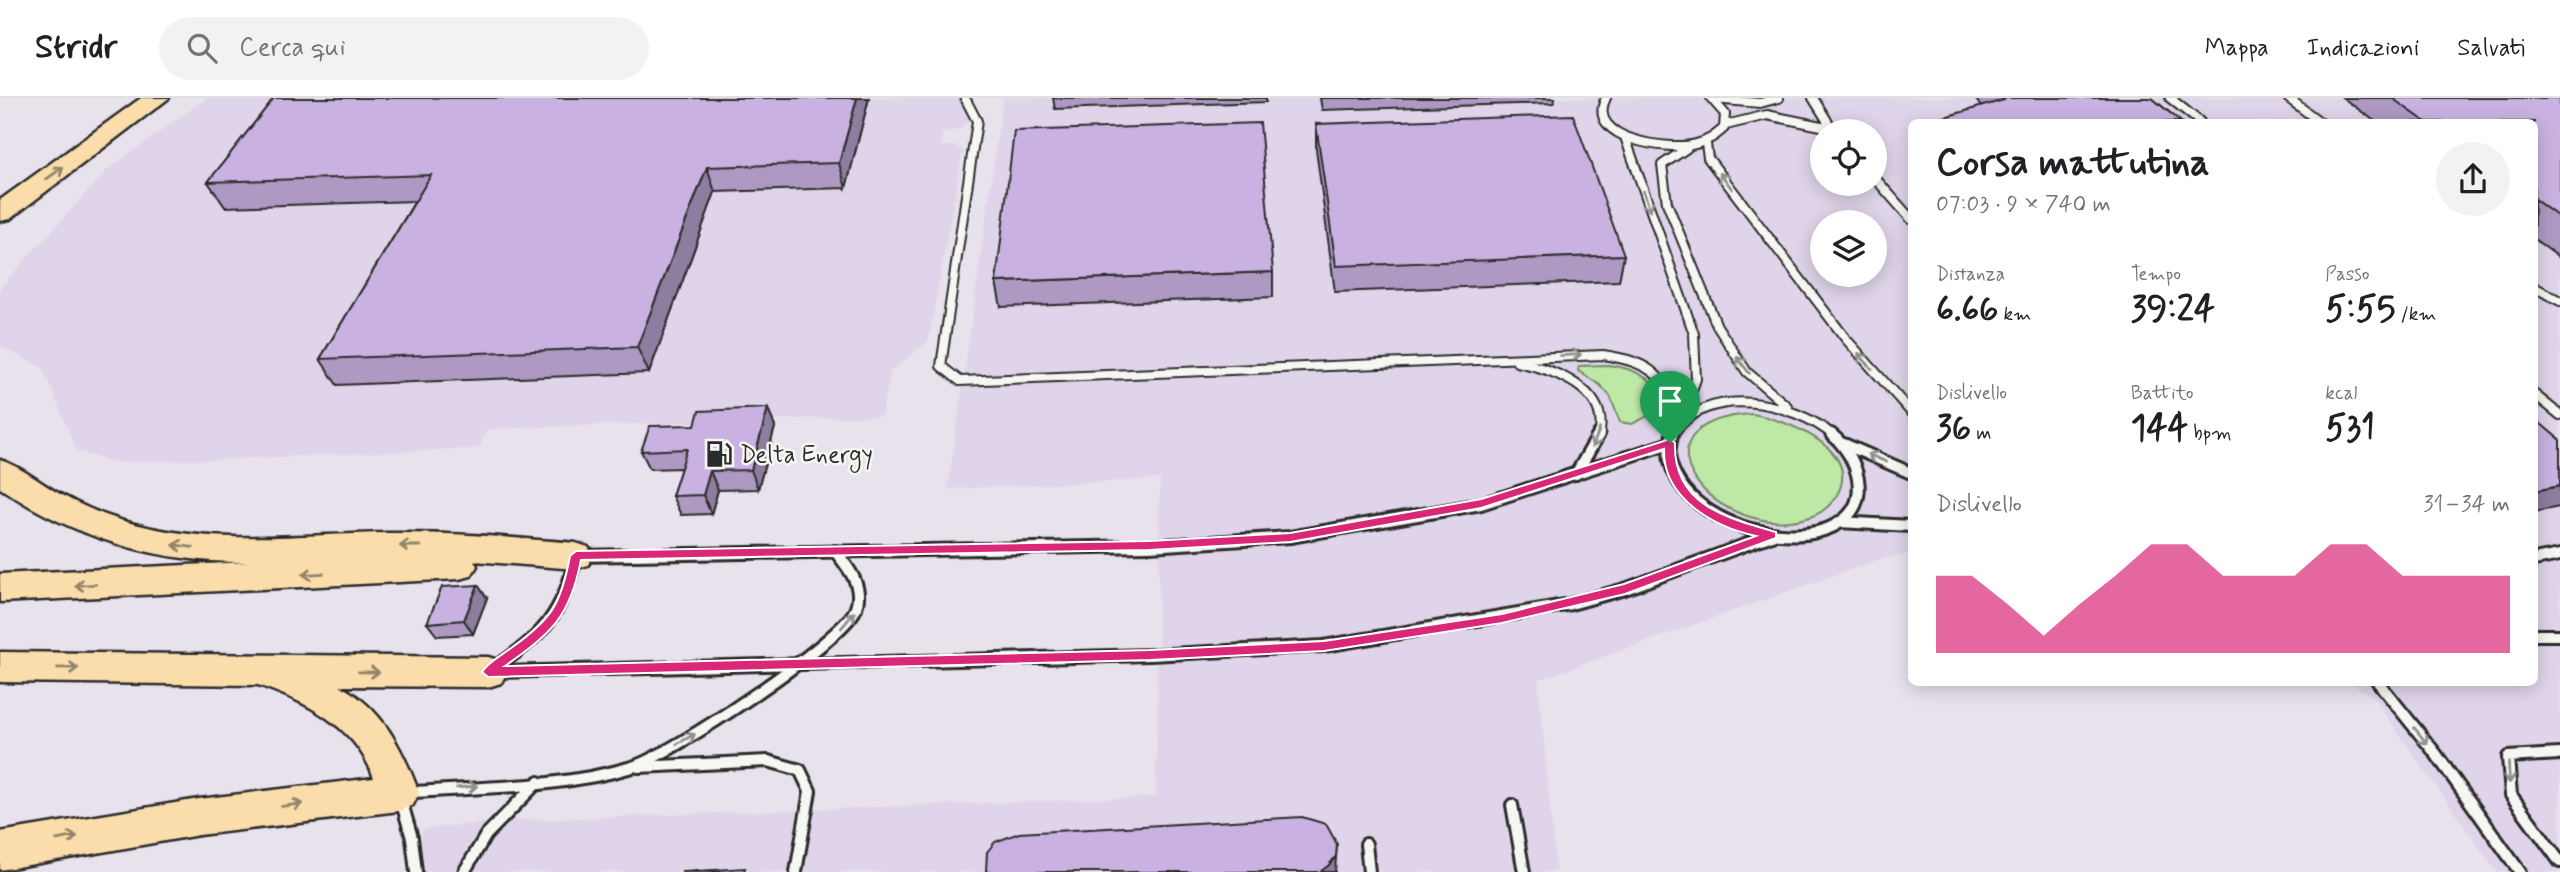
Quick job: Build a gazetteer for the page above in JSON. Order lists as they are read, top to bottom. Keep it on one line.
{"places":{"fuel station":["Delta Energy"]},"page":{"header":"Stridr","search":"Cerca qui","nav":["Mappa","Indicazioni","Salvati"],"heading":["Corsa mattutina","07:03 · 9 × 740 m"],"stats":[["Distanza","6.66 km"],["Tempo","39:24"],["Passo","5:55 /km"],["Dislivello","36 m"],["Battito","144 bpm"],["kcal","531"]],"chart":["Dislivello","31–34 m"]}}
